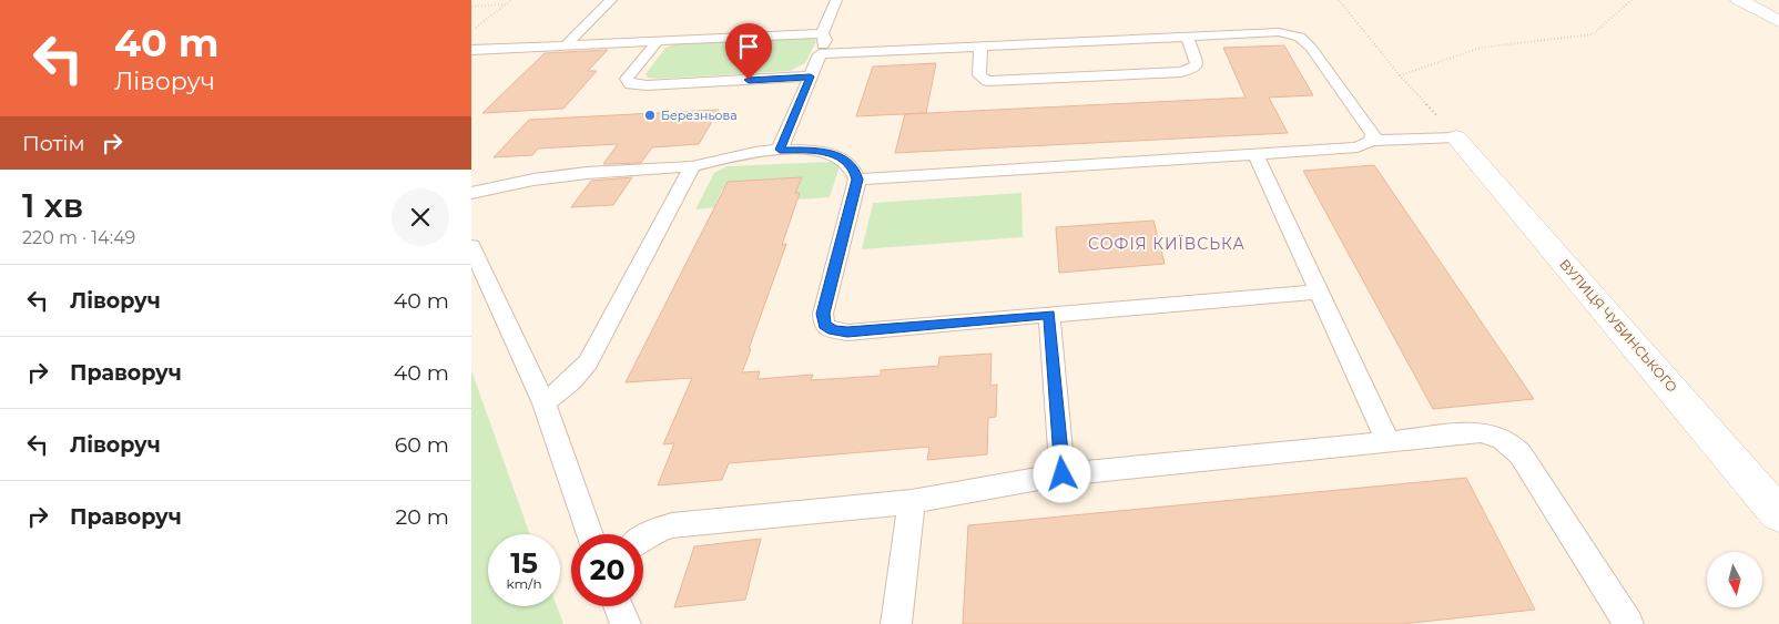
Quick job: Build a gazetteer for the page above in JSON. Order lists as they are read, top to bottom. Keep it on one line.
{"streets":{"street":["ВУЛИЦЯ ЧУБИНСЬКОГО"]},"districts":["СОФІЯ КИЇВСЬКА"],"places":["Березньова"],"north":"bottom","page":{"turn":["40 m","Ліворуч"],"then":"Потім","heading":["1 хв","220 m · 14:49"],"list":[{"name":"Ліворуч","value":"40 m"},{"name":"Праворуч","value":"40 m"},{"name":"Ліворуч","value":"60 m"},{"name":"Праворуч","value":"20 m"}],"speed":"15 km/h","limit":"20"}}
